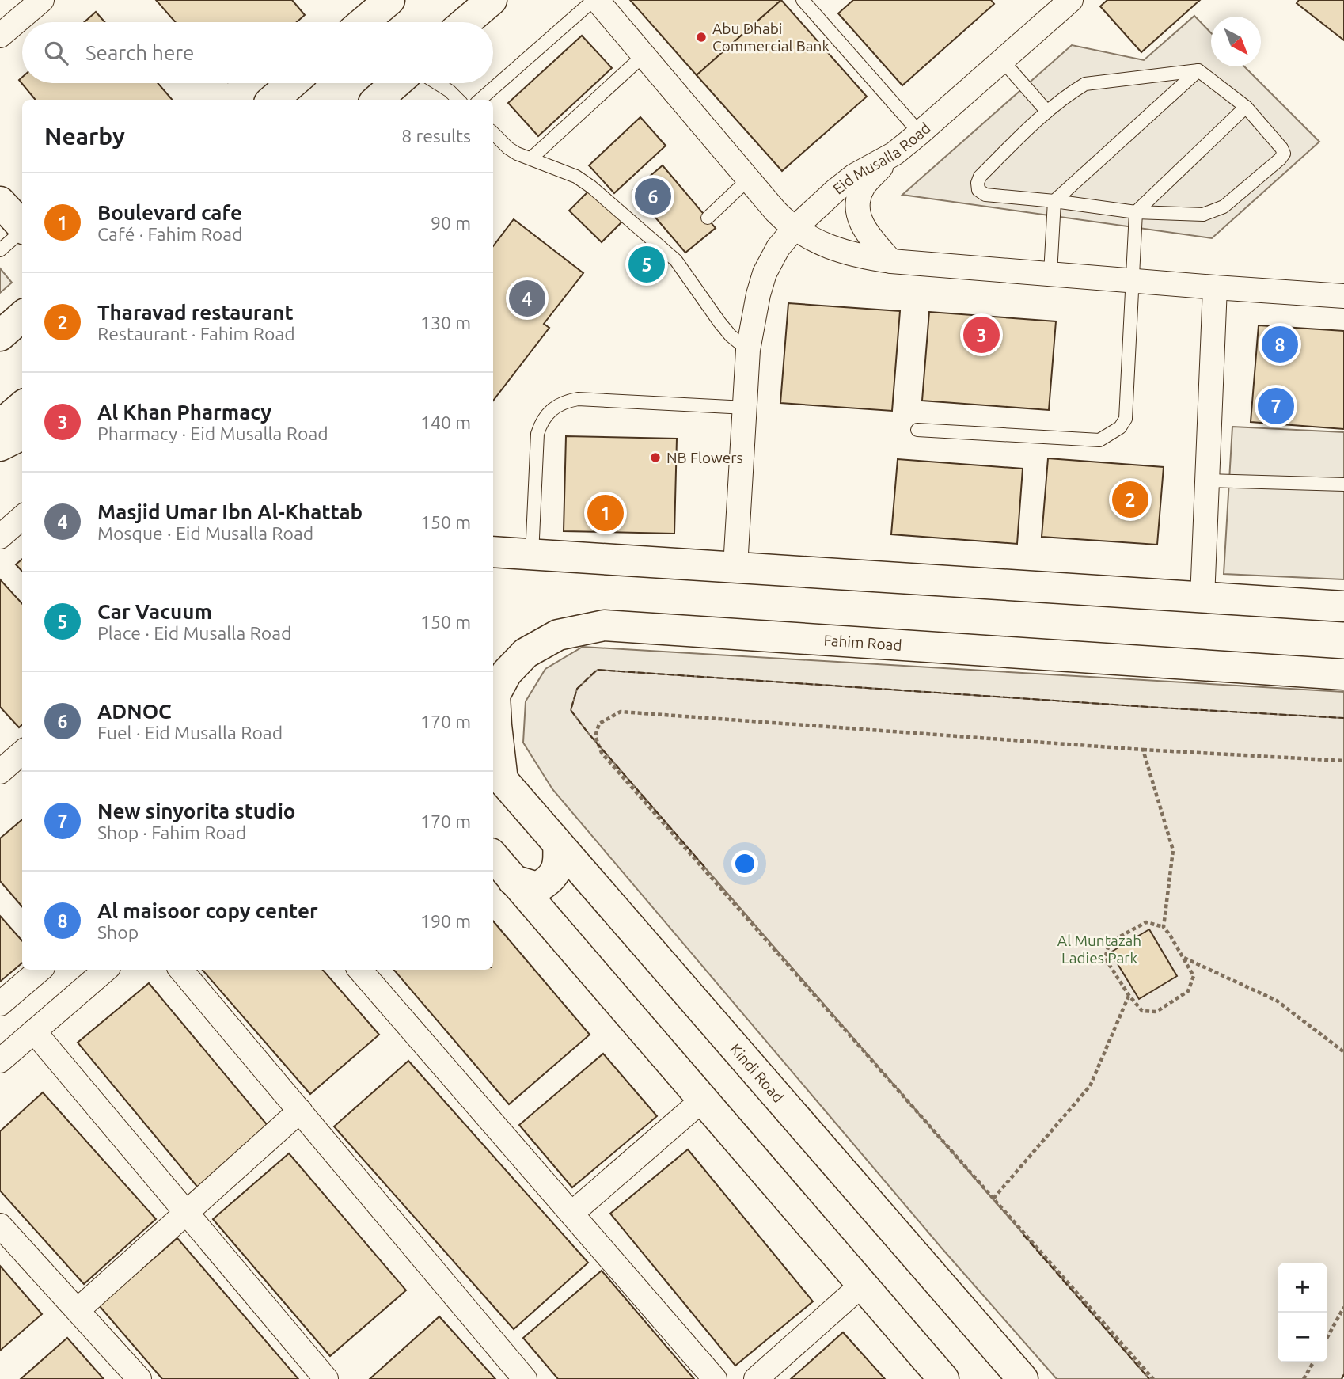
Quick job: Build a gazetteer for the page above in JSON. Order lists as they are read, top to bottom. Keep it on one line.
{"streets":{"main road":["Fahim Road","Kindi Road"],"street":["Eid Musalla Road"]},"crossings":[["Fahim Road","Kindi Road"]],"parks":["Al Muntazah Ladies Park"],"places":["Abu Dhabi Commercial Bank","NB Flowers"],"north":"bottom right","page":{"search":"Search here","heading":["Nearby","8 results"],"list":[{"mark":"1","name":"Boulevard cafe","note":"Café · Fahim Road","value":"90 m"},{"mark":"2","name":"Tharavad restaurant","note":"Restaurant · Fahim Road","value":"130 m"},{"mark":"3","name":"Al Khan Pharmacy","note":"Pharmacy · Eid Musalla Road","value":"140 m"},{"mark":"4","name":"Masjid Umar Ibn Al-Khattab","note":"Mosque · Eid Musalla Road","value":"150 m"},{"mark":"5","name":"Car Vacuum","note":"Place · Eid Musalla Road","value":"150 m"},{"mark":"6","name":"ADNOC","note":"Fuel · Eid Musalla Road","value":"170 m"},{"mark":"7","name":"New sinyorita studio","note":"Shop · Fahim Road","value":"170 m"},{"mark":"8","name":"Al maisoor copy center","note":"Shop","value":"190 m"}],"pins":["6","5","4","3","8","7","2","1"],"map_buttons":["+","−"]}}
